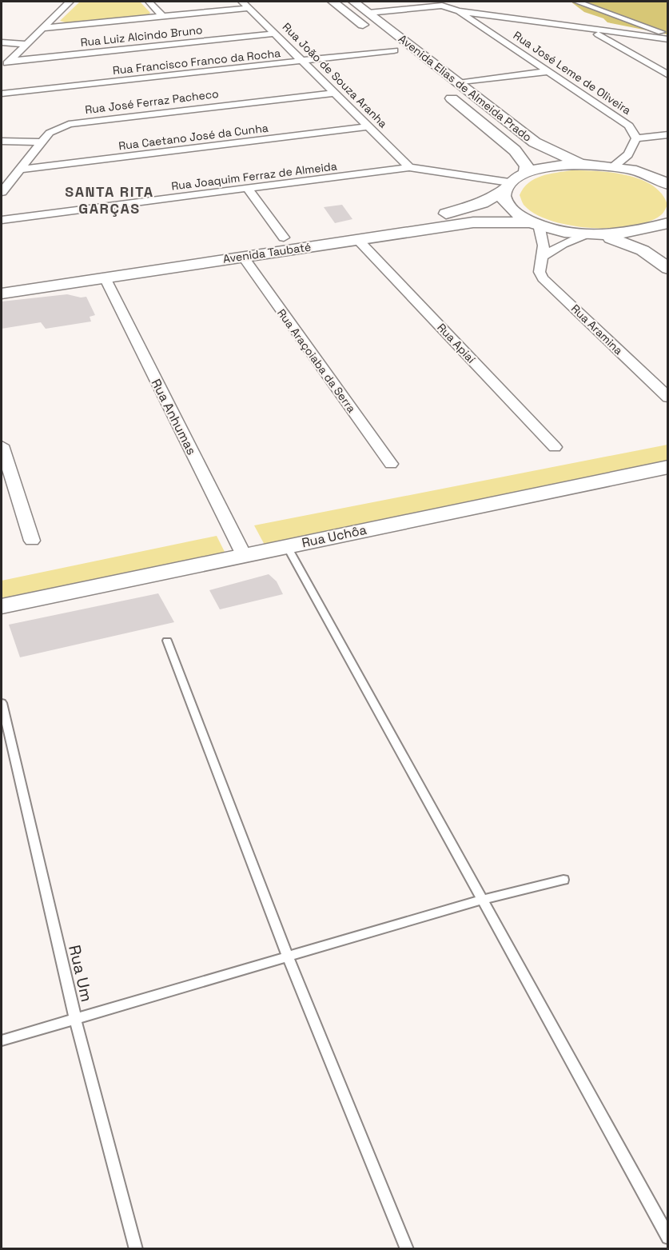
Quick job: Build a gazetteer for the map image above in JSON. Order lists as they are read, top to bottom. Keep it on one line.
{"streets":{"street":["Rua Luiz Alcindo Bruno","Rua Francisco Franco da Rocha","Rua José Leme de Oliveira","Rua João de Souza Aranha","Avenida Elias de Almeida Prado","Rua José Ferraz Pacheco","Rua Caetano José da Cunha","Rua Joaquim Ferraz de Almeida","Avenida Taubaté","Rua Aramina","Rua Apiaí","Rua Araçoiaba da Serra","Rua Anhumas","Rua Uchôa"],"lane":["Rua Um"]},"crossings":[["Rua Luiz Alcindo Bruno","Rua João de Souza Aranha"],["Rua Francisco Franco da Rocha","Rua João de Souza Aranha"],["Rua Francisco Franco da Rocha","Avenida Elias de Almeida Prado"],["Rua João de Souza Aranha","Rua José Ferraz Pacheco"],["Rua João de Souza Aranha","Rua Caetano José da Cunha"],["Rua João de Souza Aranha","Rua Joaquim Ferraz de Almeida"],["Avenida Elias de Almeida Prado","Avenida Taubaté"],["Rua José Ferraz Pacheco","Rua Caetano José da Cunha"],["Rua Joaquim Ferraz de Almeida","Avenida Taubaté"],["Avenida Taubaté","Rua Aramina"],["Avenida Taubaté","Rua Apiaí"],["Avenida Taubaté","Rua Araçoiaba da Serra"],["Avenida Taubaté","Rua Anhumas"],["Rua Anhumas","Rua Uchôa"]],"districts":["SANTA RITA GARÇAS"]}
